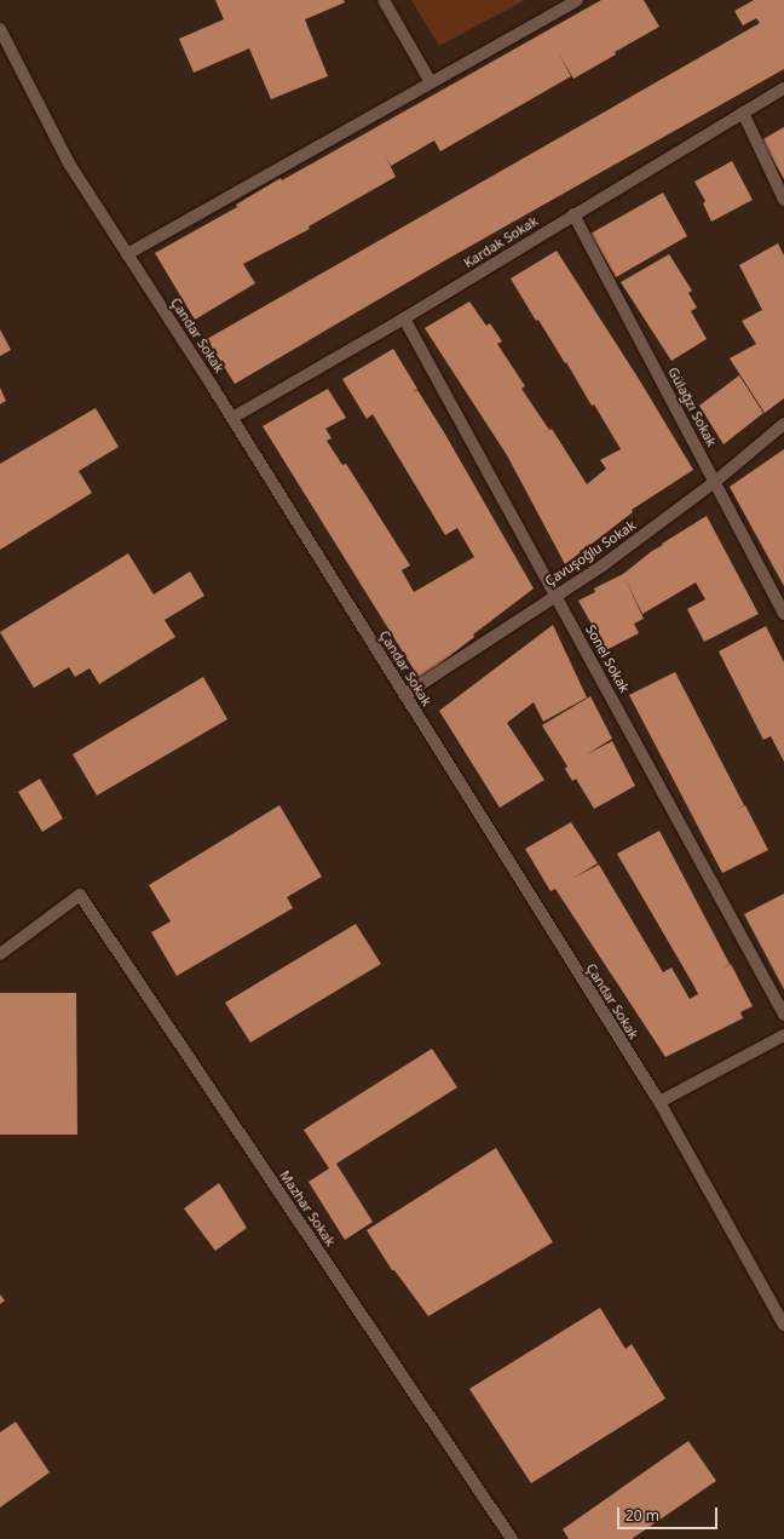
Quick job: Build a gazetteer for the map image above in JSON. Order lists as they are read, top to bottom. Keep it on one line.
{"streets":{"street":["Kardak Sokak","Çandar Sokak","Gülağzı Sokak","Çavuşoğlu Sokak","Sonel Sokak","Mazhar Sokak"]},"crossings":[["Kardak Sokak","Çandar Sokak"],["Kardak Sokak","Gülağzı Sokak"],["Kardak Sokak","Sonel Sokak"],["Çandar Sokak","Çavuşoğlu Sokak"],["Gülağzı Sokak","Çavuşoğlu Sokak"],["Çavuşoğlu Sokak","Sonel Sokak"]],"scale_bar":"20 m"}
